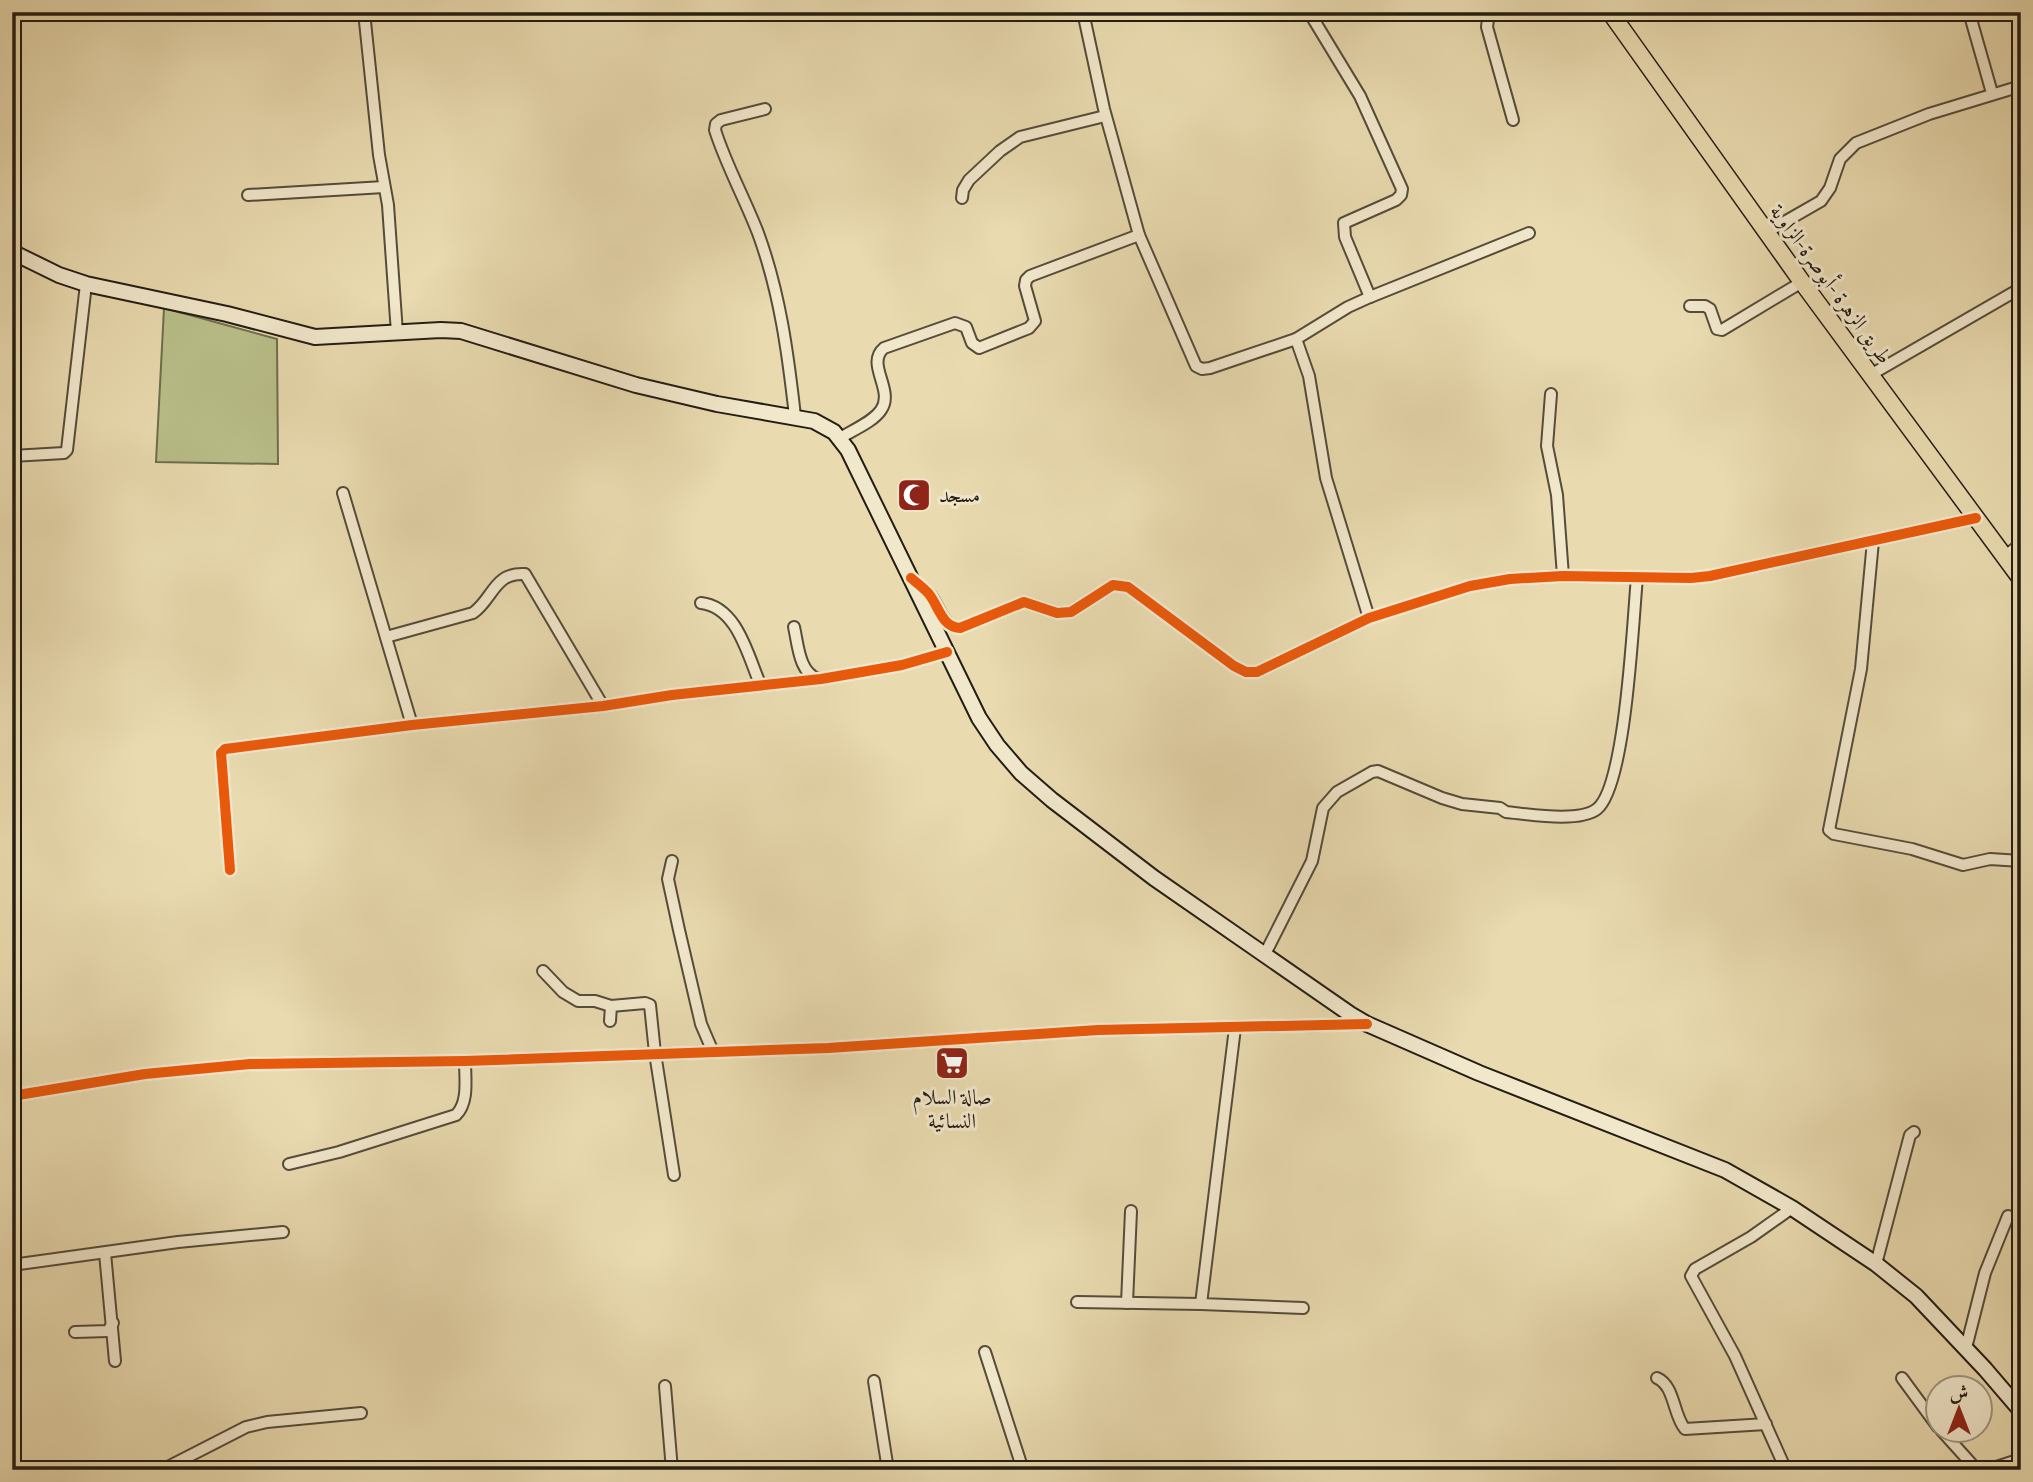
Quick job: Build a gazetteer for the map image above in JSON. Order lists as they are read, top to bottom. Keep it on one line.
{"streets":{"main road":["طريق الزهرة -أبوصرة-الزاوية"]},"places":{"mosque":["مسجد"],"supermarket":["صالة السلام النسائية"]},"north":"top"}
